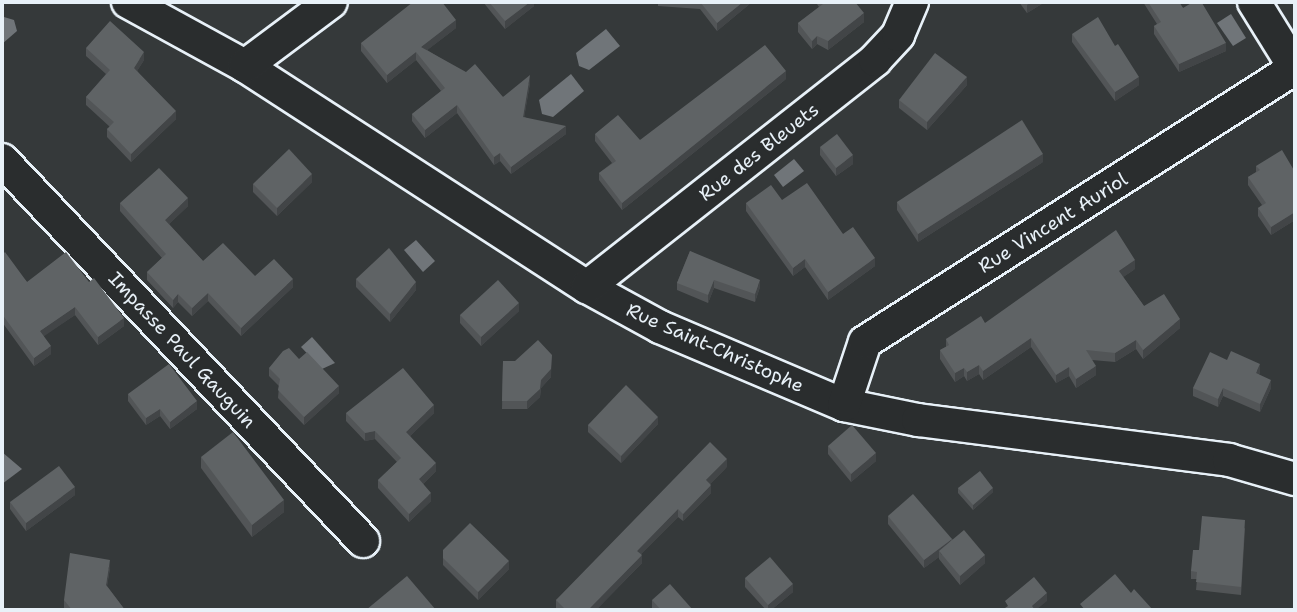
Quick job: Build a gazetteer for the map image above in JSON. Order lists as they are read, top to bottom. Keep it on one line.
{"streets":{"street":["Rue des Bleuets","Rue Vincent Auriol","Rue Saint-Christophe","Impasse Paul Gauguin"]},"crossings":[["Rue des Bleuets","Rue Saint-Christophe"],["Rue Vincent Auriol","Rue Saint-Christophe"]]}
